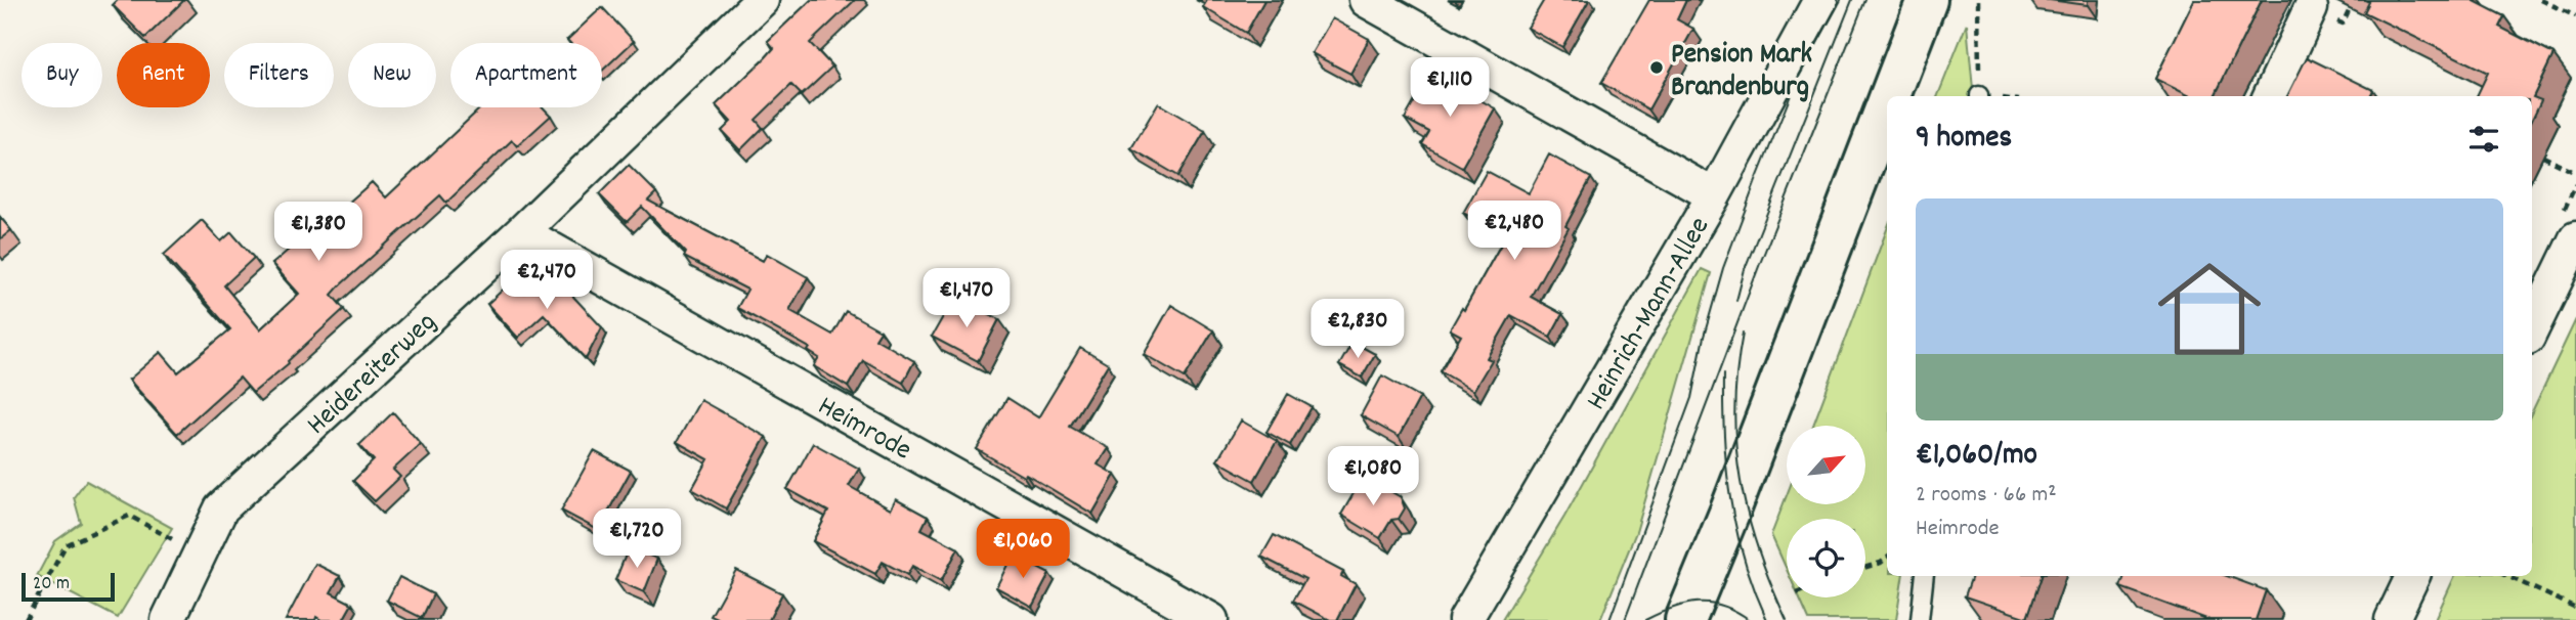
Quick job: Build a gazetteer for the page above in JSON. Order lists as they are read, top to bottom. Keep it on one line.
{"streets":{"street":["Heinrich-Mann-Allee","Heidereiterweg","Heimrode"]},"crossings":[["Heidereiterweg","Heimrode"]],"places":["Pension Mark Brandenburg"],"scale_bar":"20 m","north":"top right","page":{"chip":["Buy","Rent","Filters","New","Apartment"],"price":["€1,110","€2,480","€1,380","€2,470","€1,470","€2,830","€1,080","€1,720","€1,060"],"heading":"9 homes","list":[{"name":"€1,060/mo","note":"2 rooms · 66 m² · Heimrode"}],"scale":"20 m"}}
